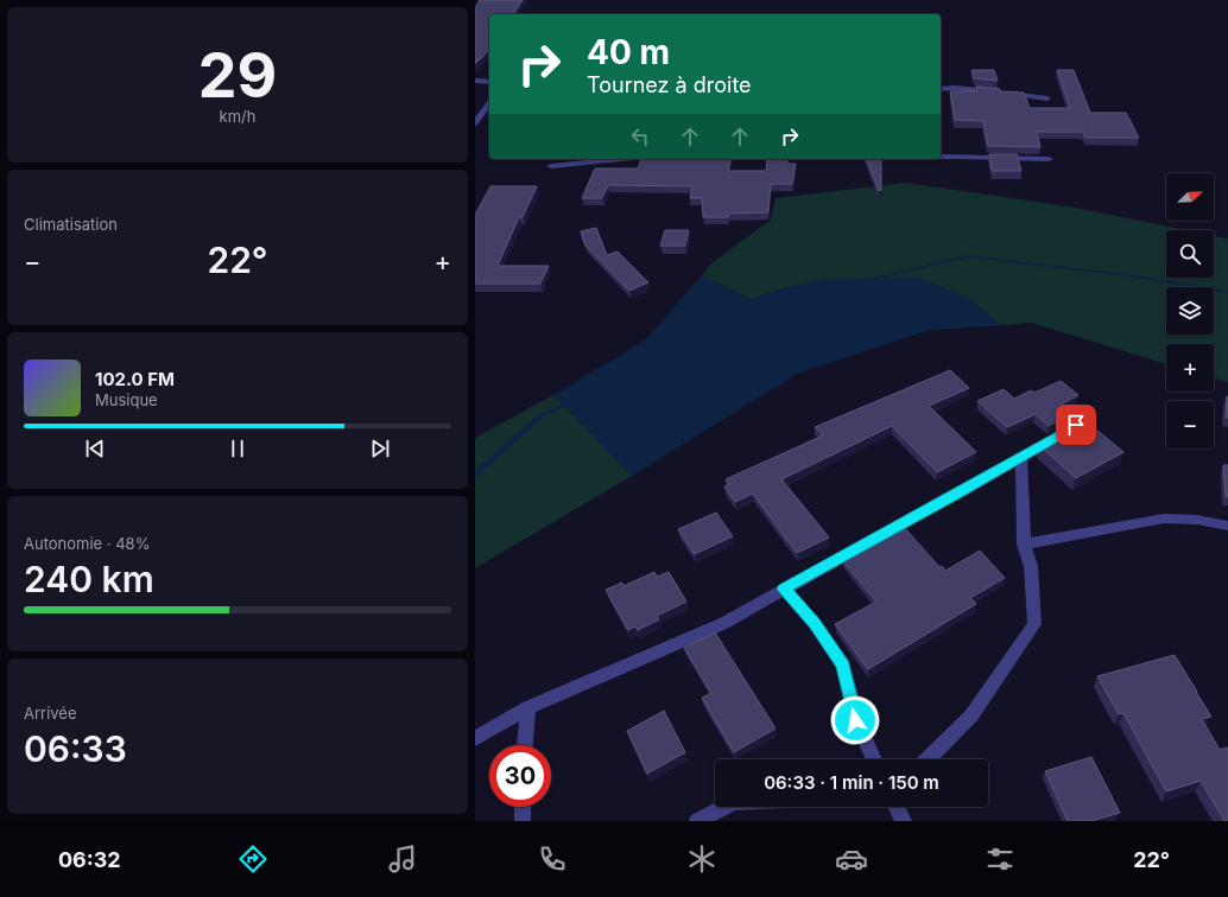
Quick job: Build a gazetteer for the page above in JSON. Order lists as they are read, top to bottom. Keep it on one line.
{"north":"top right","page":{"tile":[["29","km/h"],"Climatisation",["Autonomie · 48%","240 km"],["Arrivée","06:33"]],"turn":["40 m","Tournez à droite"],"map_buttons":["+","−"],"heat":["−","22°","+"],"song":["102.0 FM","Musique"],"limit":"30","trip":"06:33 · 1 min · 150 m","tabs":["06:32","22°"]}}
